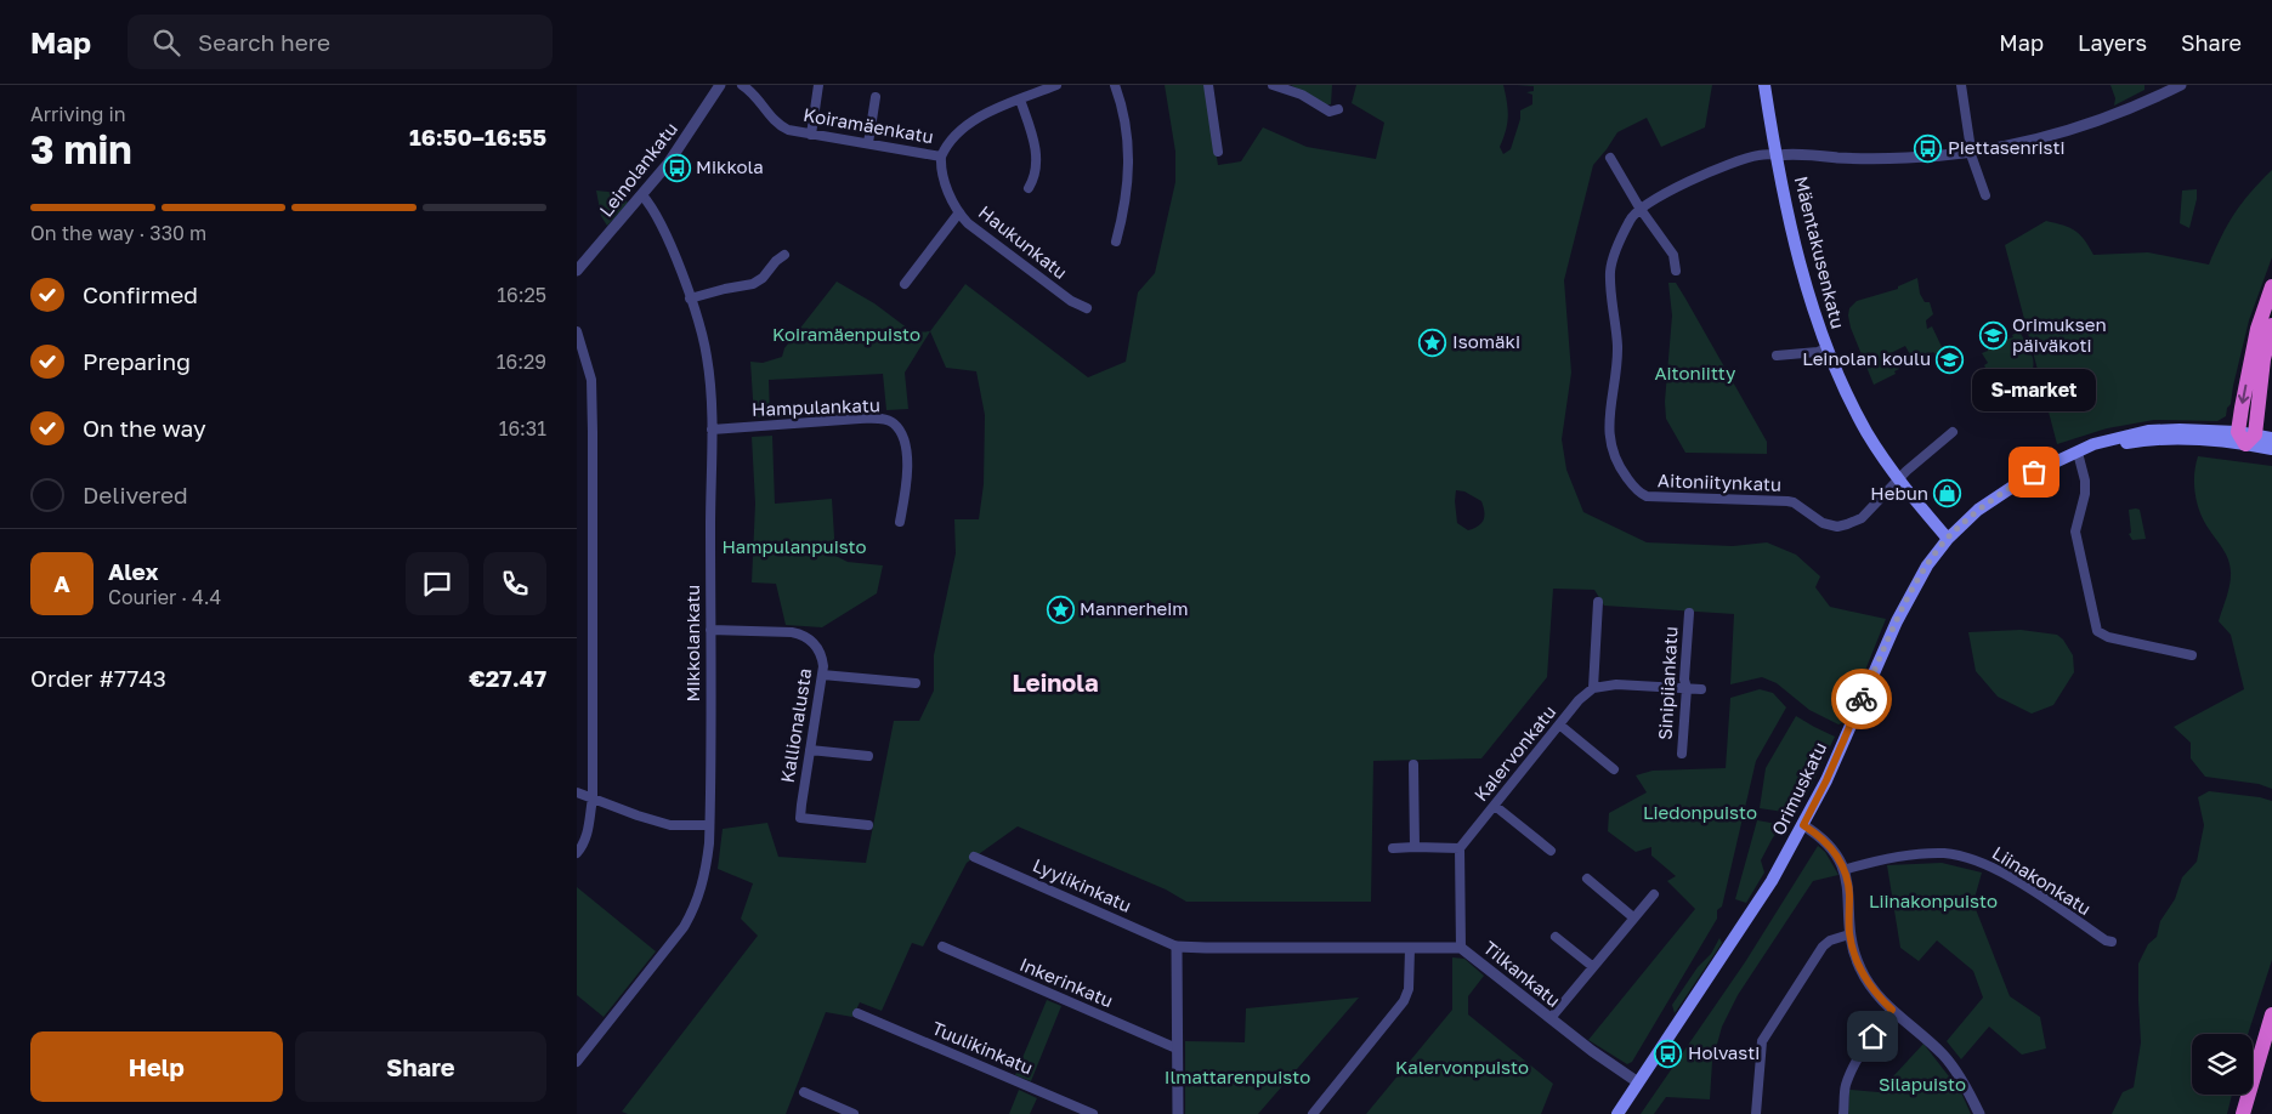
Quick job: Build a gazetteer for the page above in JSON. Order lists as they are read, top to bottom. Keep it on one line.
{"streets":{"main road":["Mäentakusenkatu","Orimuskatu"],"street":["Koiramäenkatu","Leinolankatu","Haukunkatu","Hampulankatu","Aitoniitynkatu","Mikkolankatu","Sinipiiankatu","Kallionalusta","Kalervonkatu","Liinakonkatu","Lyylikinkatu","Tilkankatu","Inkerinkatu","Tuulikinkatu"]},"crossings":[["Koiramäenkatu","Haukunkatu"],["Leinolankatu","Mikkolankatu"],["Mäentakusenkatu","Aitoniitynkatu"],["Mäentakusenkatu","Orimuskatu"],["Hampulankatu","Mikkolankatu"],["Mikkolankatu","Kallionalusta"],["Orimuskatu","Tilkankatu"],["Lyylikinkatu","Tilkankatu"]],"districts":["Leinola"],"parks":["Koiramäenpuisto","Aitoniitty","Hampulanpuisto","Liedonpuisto","Liinakonpuisto","Kalervonpuisto","Ilmattarenpuisto","Silapuisto"],"places":{"bus stop":["Piettasenristi","Mikkola","Holvasti"],"school or university":["Orimuksen päiväkoti","Leinolan koulu"],"place":["Isomäki","Mannerheim"],"other":["S-market"],"shop":["Hebun"]},"page":{"header":"Map","search":"Search here","nav":["Map","Layers","Share"],"heading":["3 min","Arriving in","16:50–16:55"],"panel":["Alex","Courier · 4.4","Order #7743","€27.47"],"bar":"On the way · 330 m","list":[["Confirmed","16:25"],["Preparing","16:29"],["On the way","16:31"],"Delivered"],"bubble":"S-market","round":"A","buttons":["Help","Share"]}}
